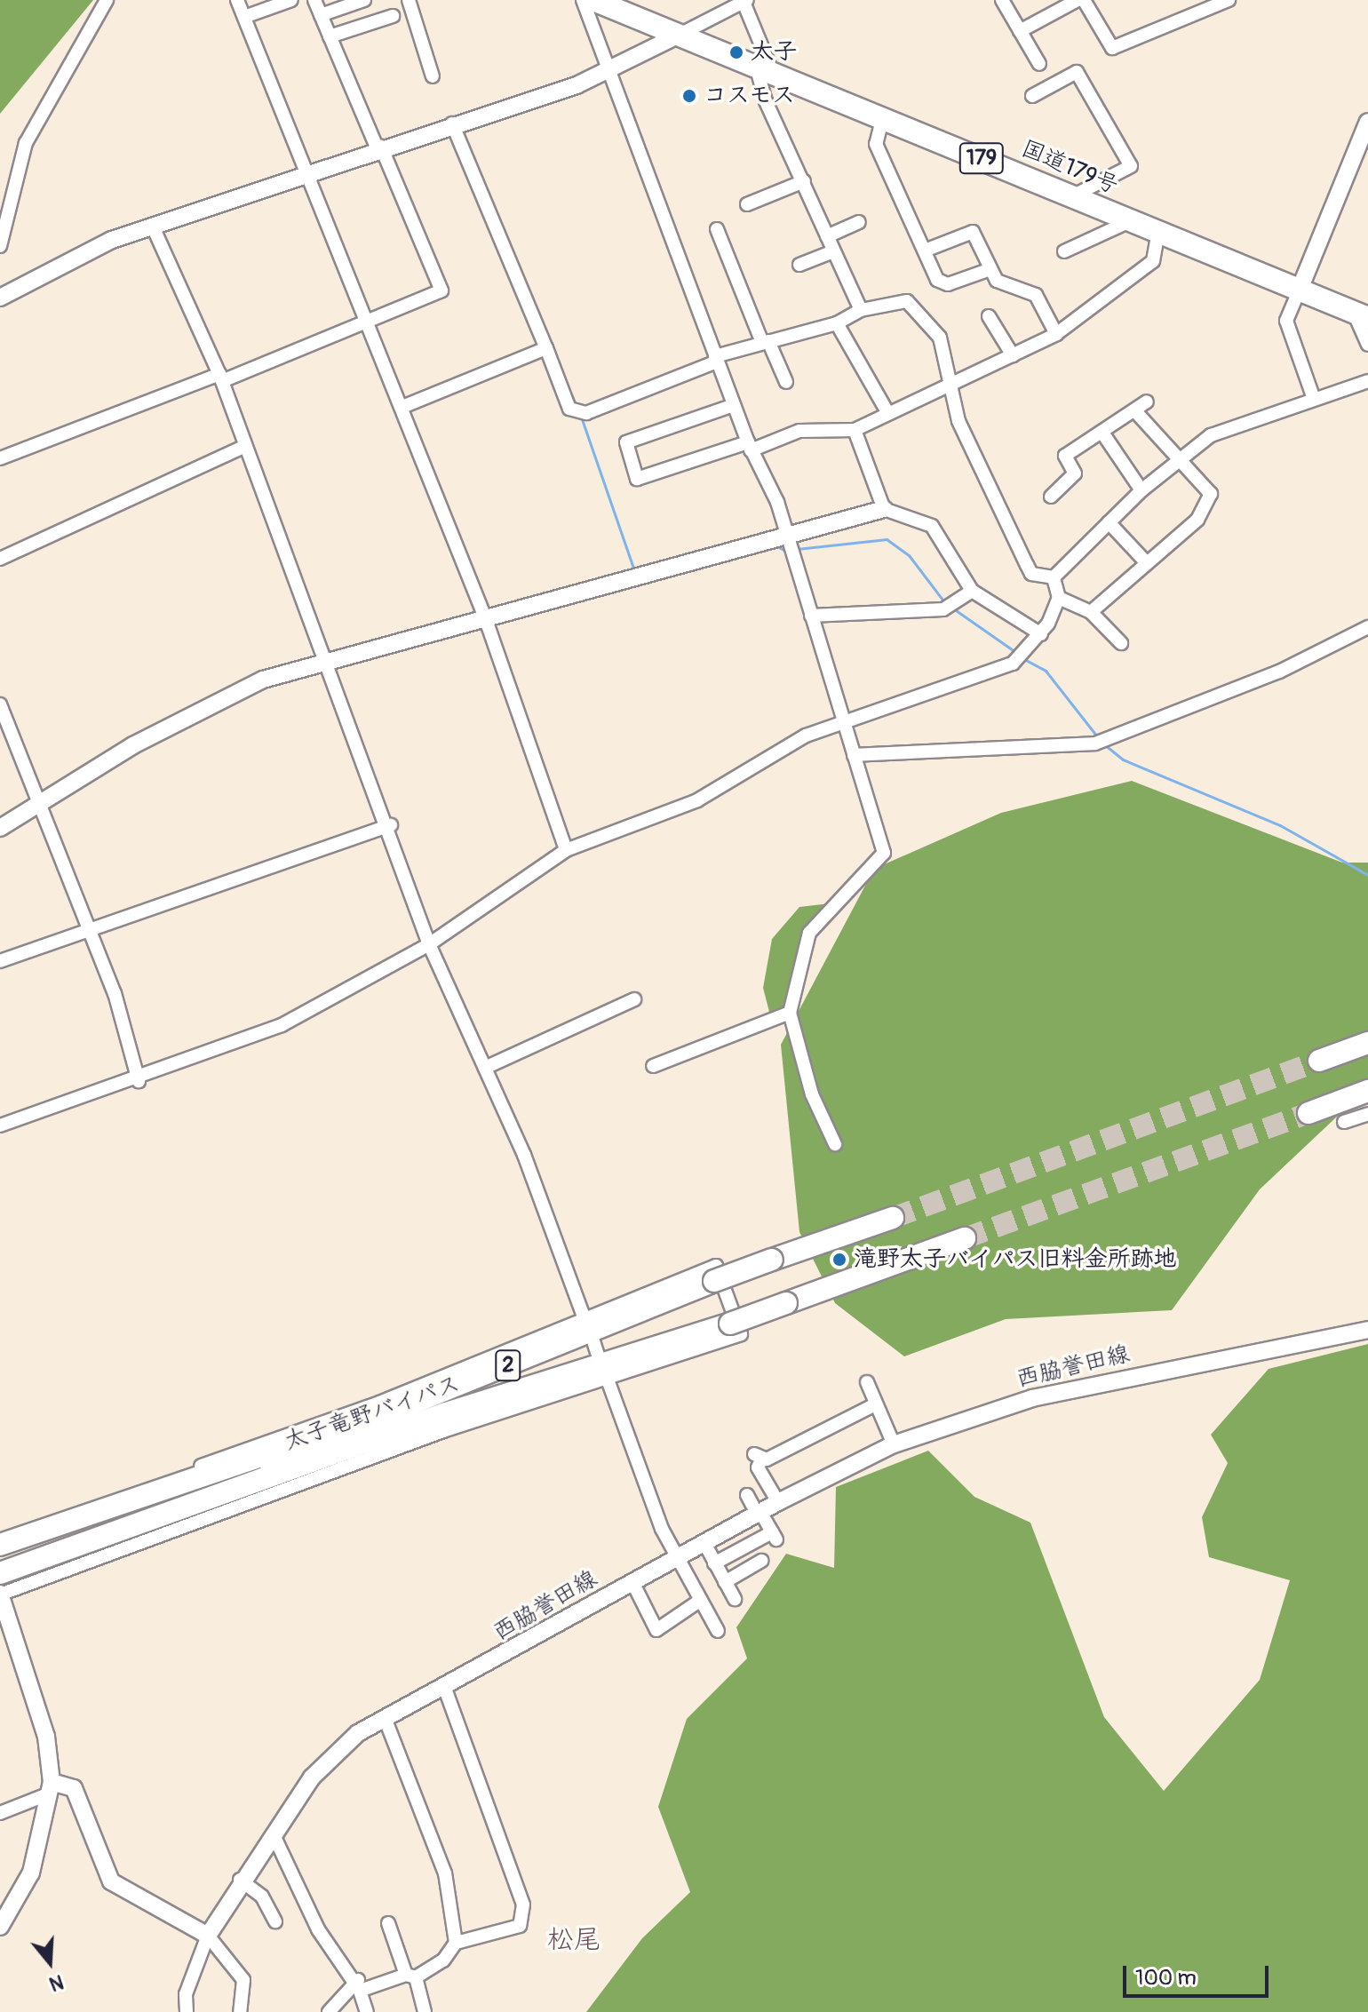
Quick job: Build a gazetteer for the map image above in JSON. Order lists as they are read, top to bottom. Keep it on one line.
{"streets":{"highway":["179","国道179号","2","太子竜野バイパス"],"street":["西脇誉田線"]},"districts":["松尾"],"places":["太子","コスモス","滝野太子バイパス旧料金所跡地"],"scale_bar":"100 m","north":"bottom"}
